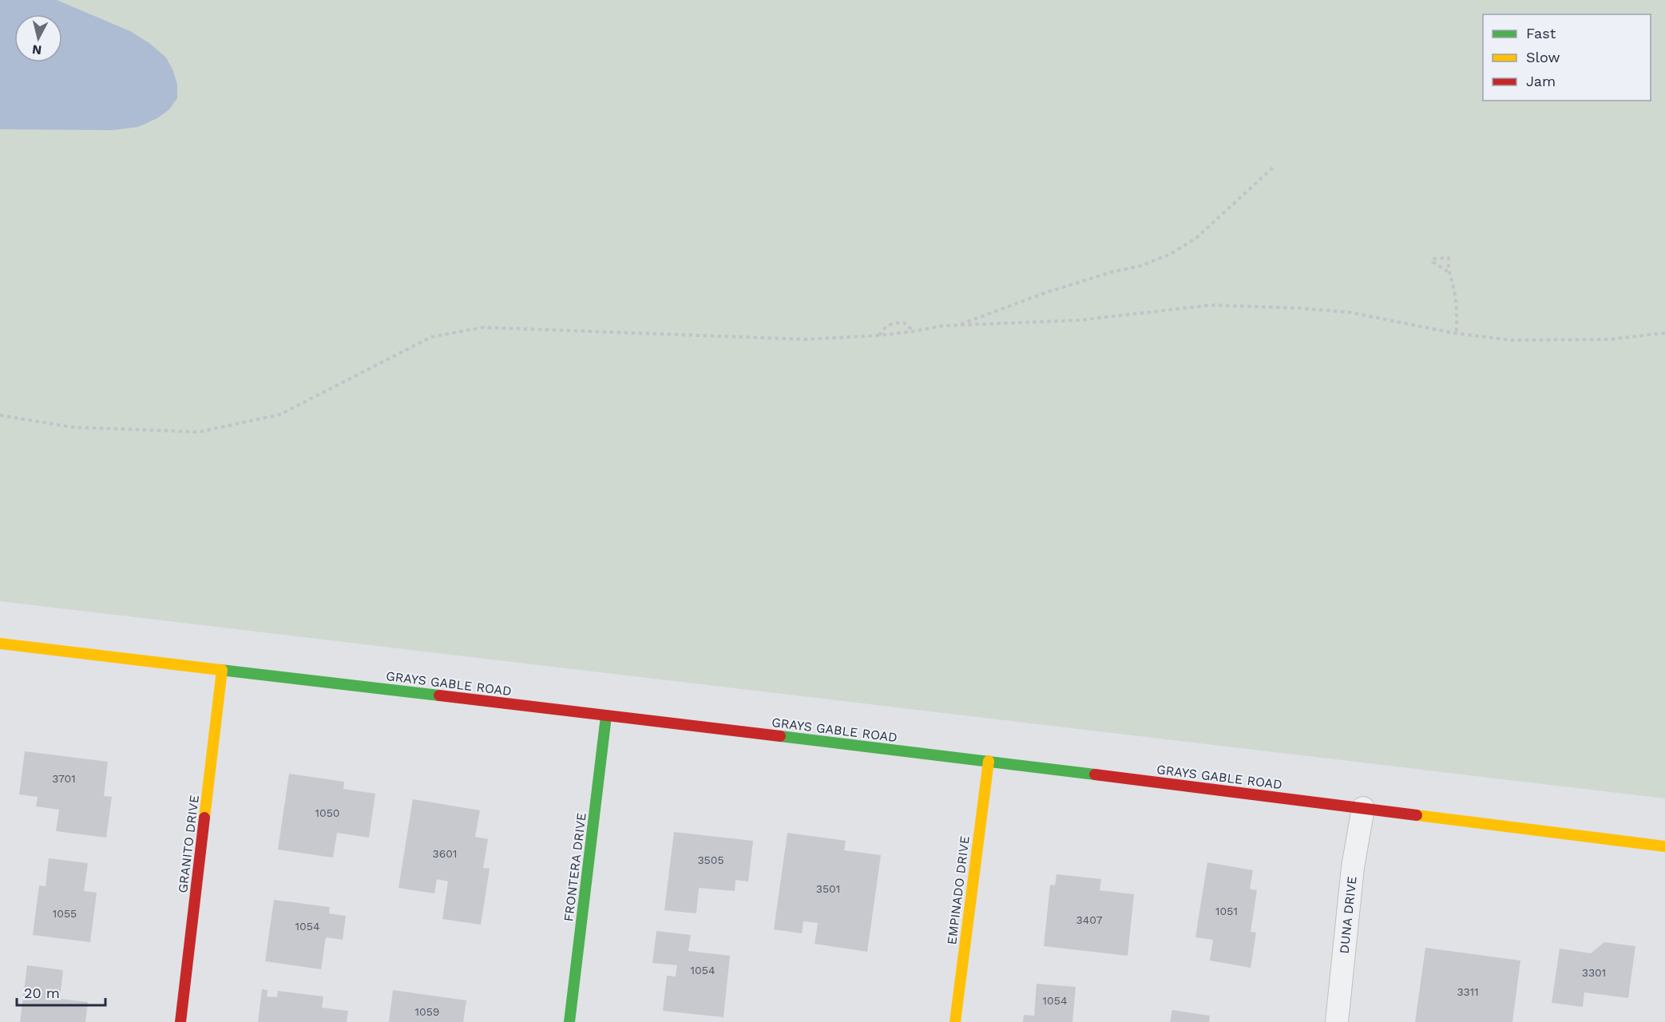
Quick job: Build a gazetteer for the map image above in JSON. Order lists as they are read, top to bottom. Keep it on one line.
{"streets":{"street":["GRAYS GABLE ROAD","GRANITO DRIVE","FRONTERA DRIVE","EMPINADO DRIVE","DUNA DRIVE"]},"crossings":[["GRAYS GABLE ROAD","GRANITO DRIVE"],["GRAYS GABLE ROAD","FRONTERA DRIVE"],["GRAYS GABLE ROAD","EMPINADO DRIVE"],["GRAYS GABLE ROAD","DUNA DRIVE"]],"house_numbers":["3701","1050","3601","3505","3501","1051","1055","3407","1054","1054","3301","3311","1054","1059"],"legend":["Fast","Slow","Jam"],"scale_bar":"20 m","north":"bottom"}
